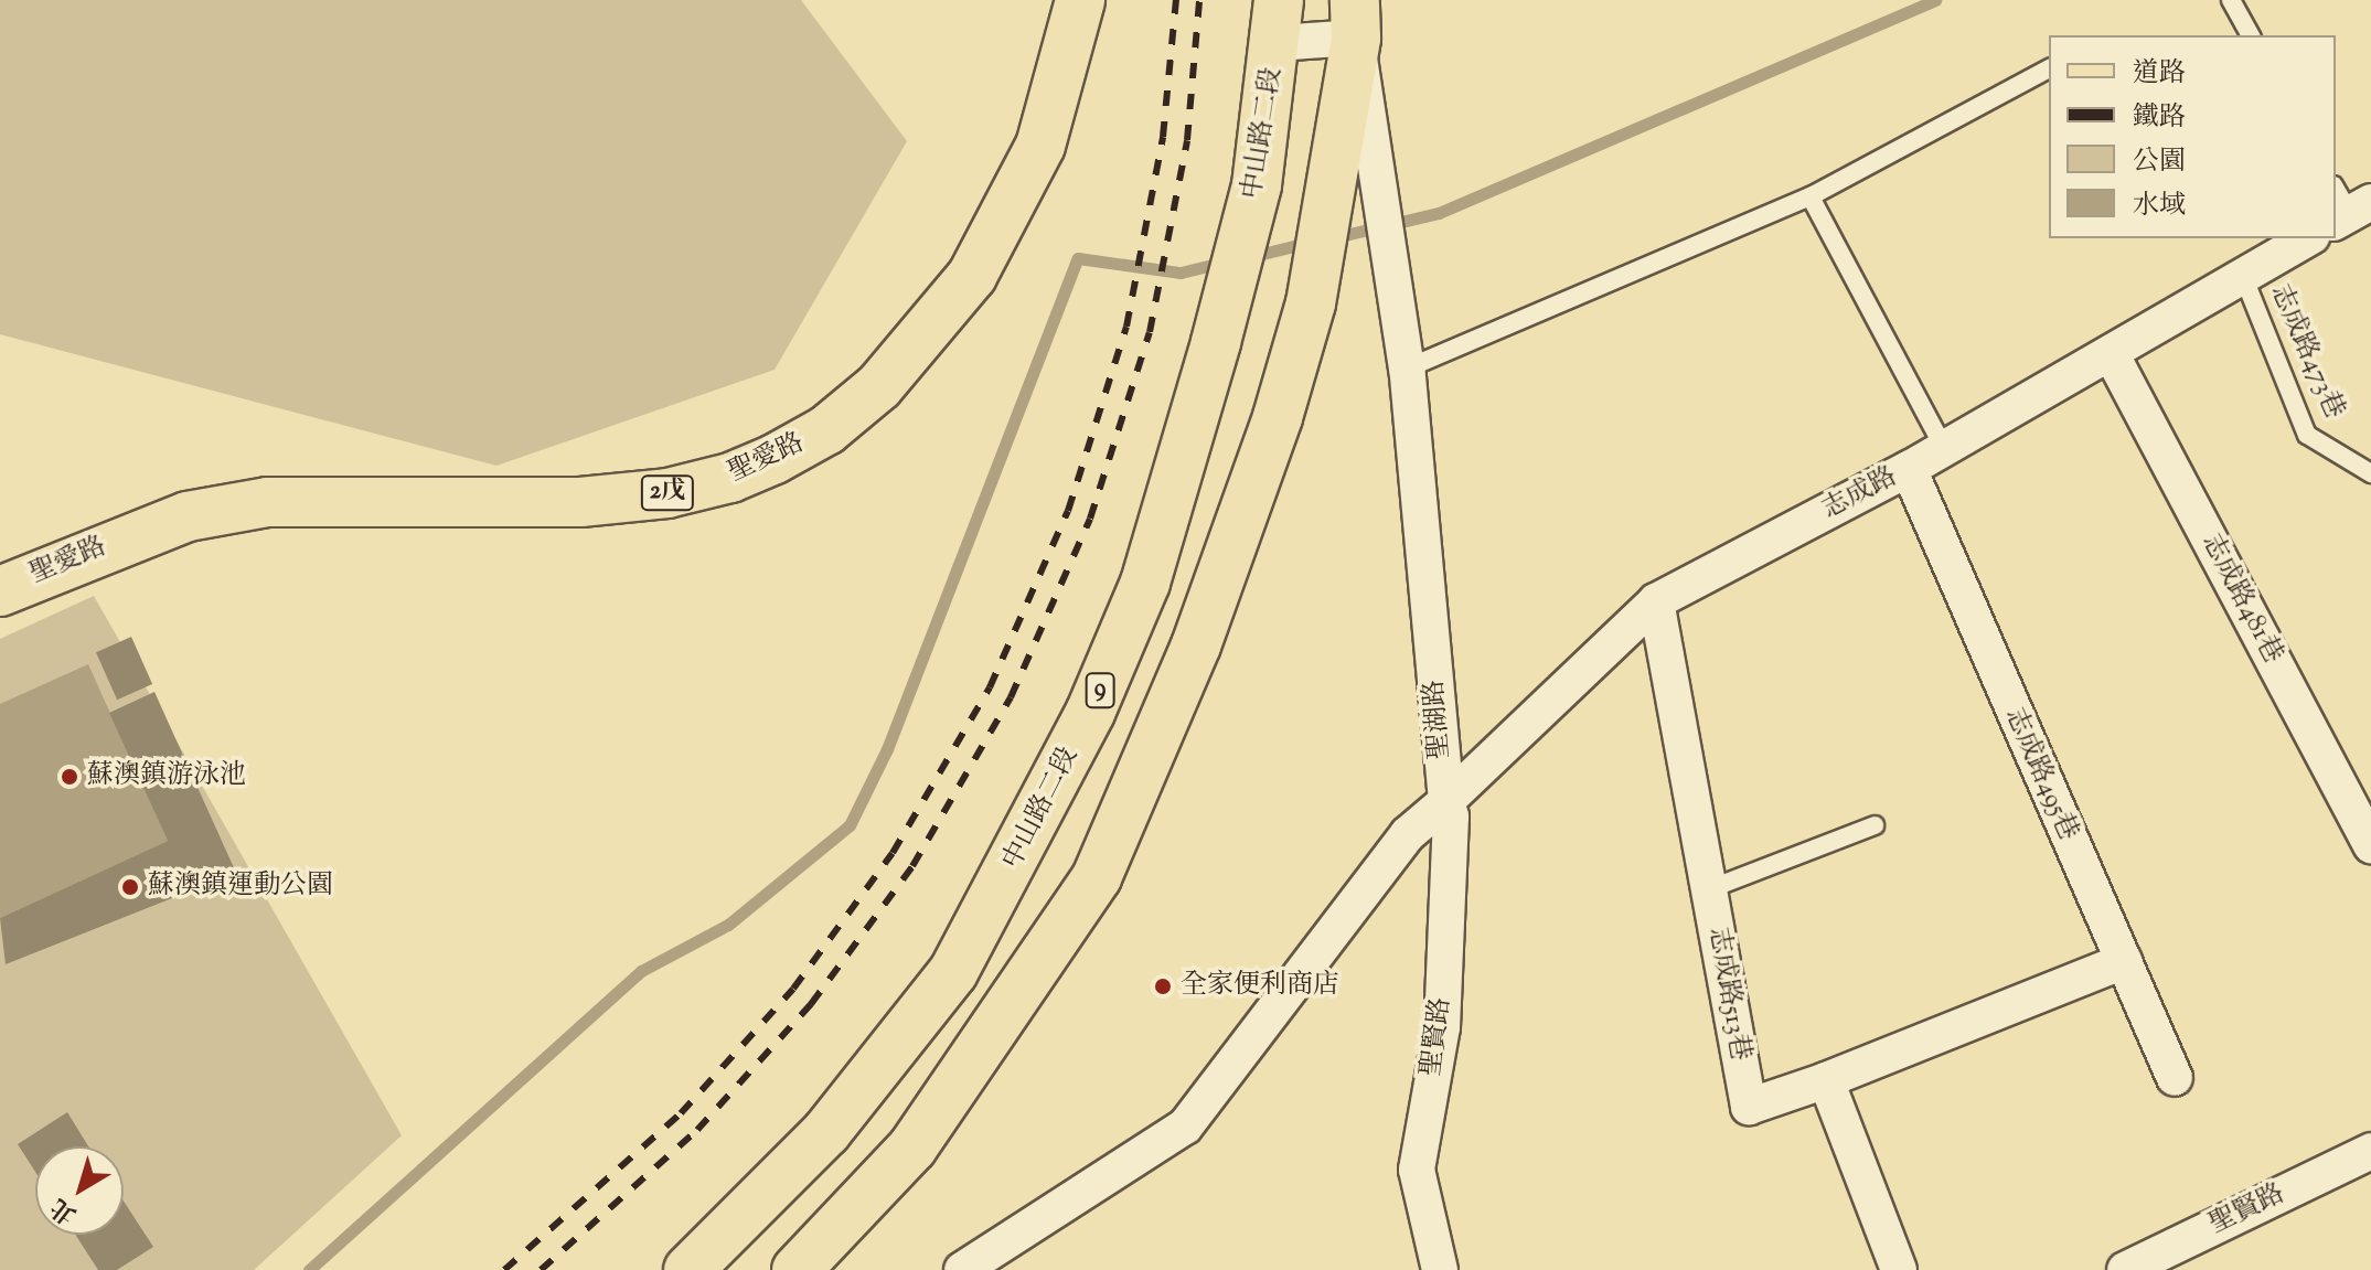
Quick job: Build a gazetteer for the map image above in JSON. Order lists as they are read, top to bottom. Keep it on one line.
{"streets":{"main road":["中山路二段","聖愛路","2戊","9"],"street":["志成路","志成路481巷","聖湖路","志成路495巷","志成路513巷","聖賢路"],"lane":["志成路473巷"]},"crossings":[["志成路473巷","志成路"],["志成路","志成路481巷"],["志成路","聖湖路"],["志成路","志成路495巷"],["志成路","志成路513巷"],["志成路","聖賢路"],["聖湖路","聖賢路"]],"places":["蘇澳鎮游泳池","蘇澳鎮運動公園","全家便利商店"],"legend":["道路","鐵路","公園","水域"],"north":"bottom left"}
